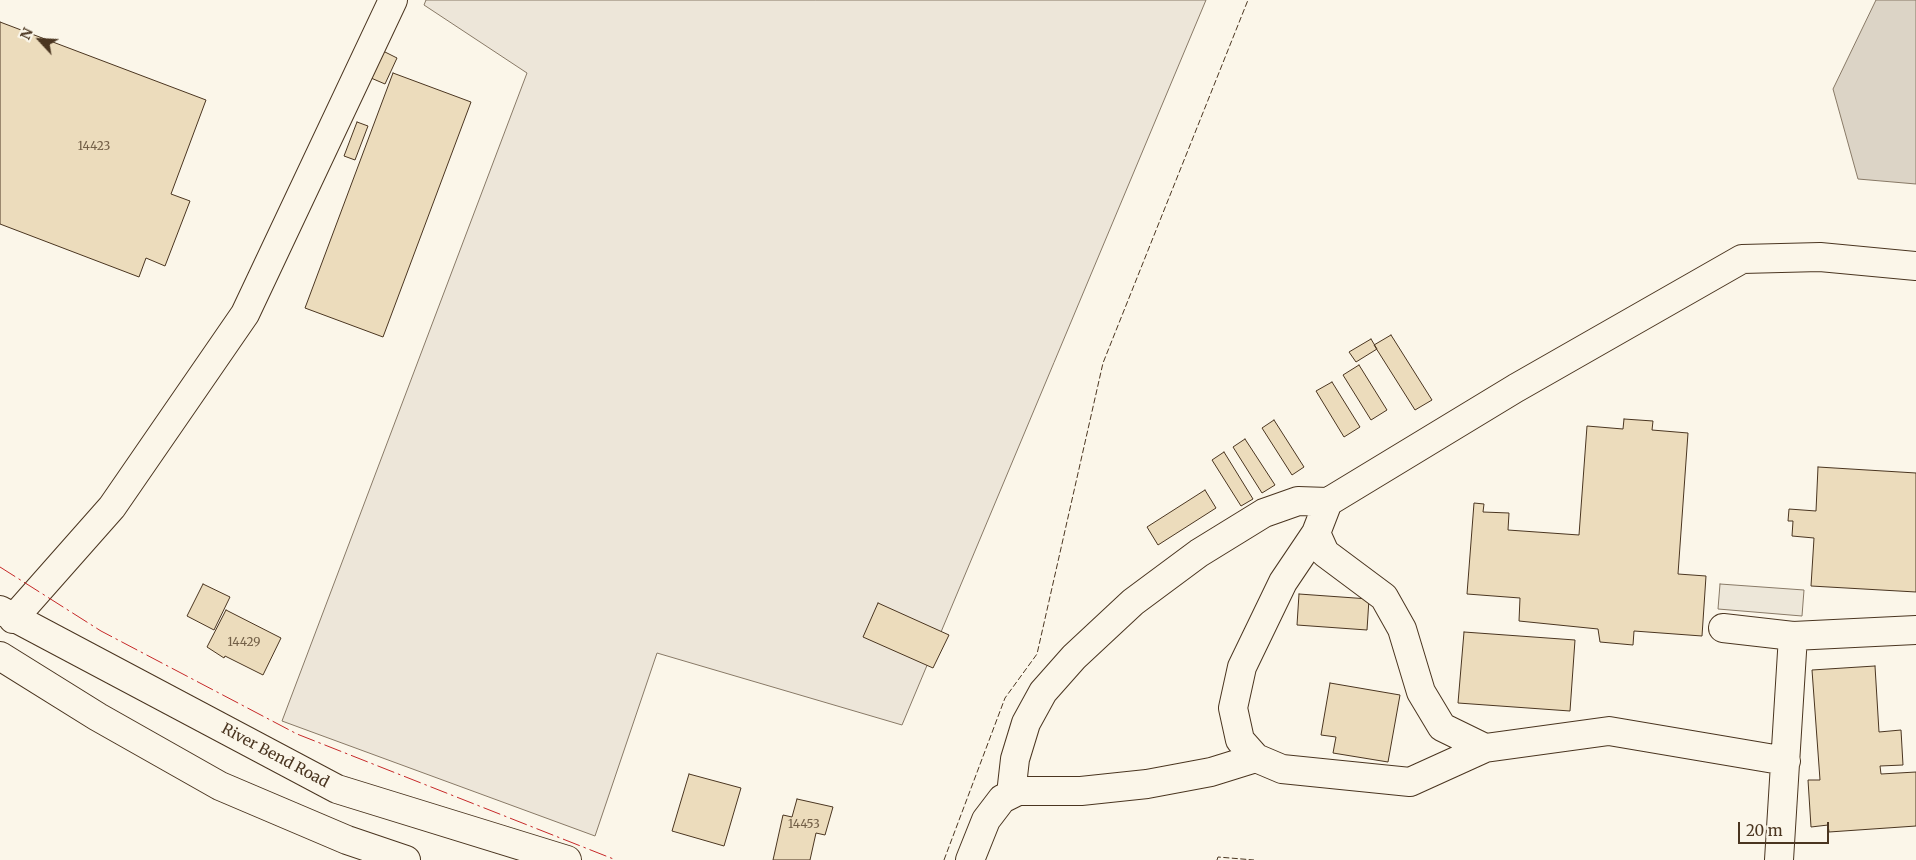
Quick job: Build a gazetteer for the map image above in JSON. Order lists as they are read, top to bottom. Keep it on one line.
{"streets":{"street":["River Bend Road"]},"house_numbers":["14423","14429","14453"],"scale_bar":"20 m","north":"top left"}
